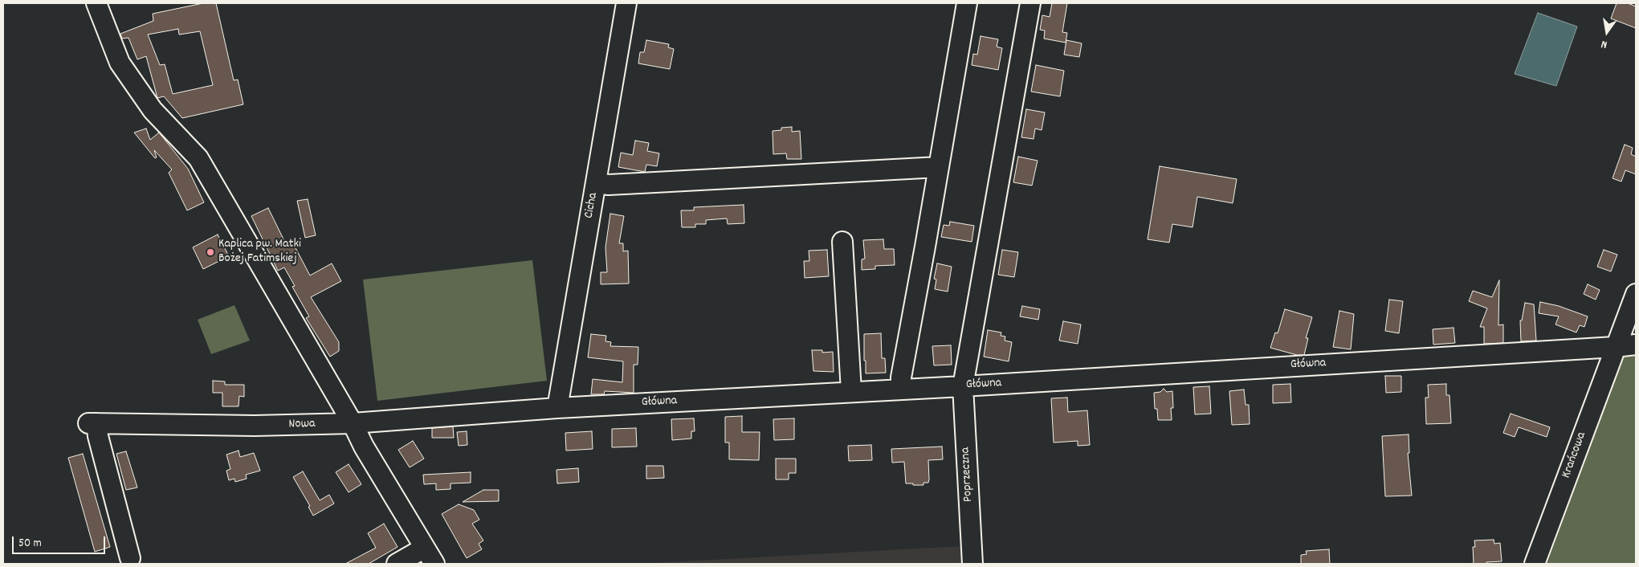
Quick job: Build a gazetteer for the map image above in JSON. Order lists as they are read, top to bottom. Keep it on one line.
{"streets":{"street":["Cicha","Główna","Nowa","Krańcowa","Poprzeczna"]},"crossings":[["Cicha","Główna"],["Główna","Nowa"],["Główna","Krańcowa"],["Główna","Poprzeczna"]],"places":["Kaplica pw. Matki Bożej Fatimskiej"],"scale_bar":"50 m","north":"bottom"}
